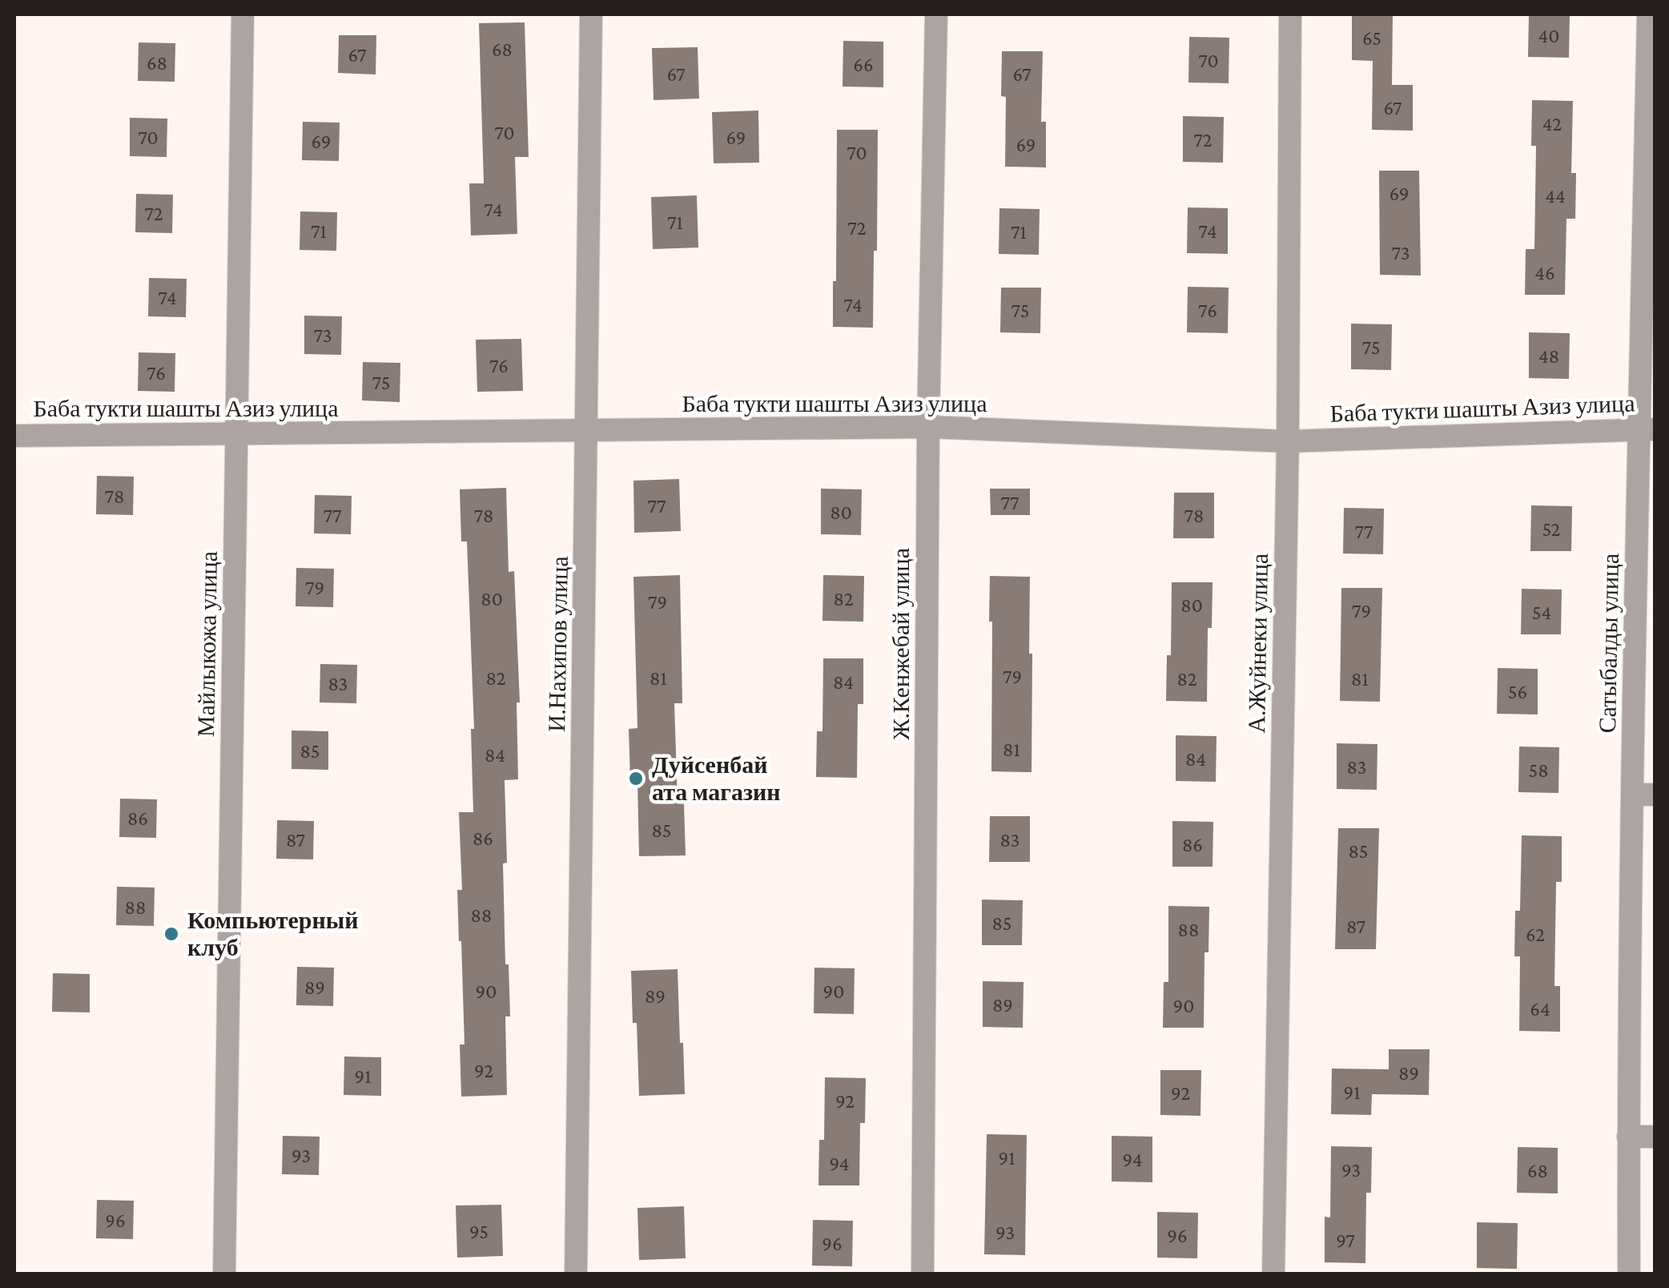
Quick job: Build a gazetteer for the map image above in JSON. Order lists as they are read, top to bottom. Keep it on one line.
{"streets":{"street":["Баба тукти шашты Азиз улица","А.Жуйнеки улица","Сатыбалды улица","Майлыкожа улица","И.Нахипов улица","Ж.Кенжебай улица"]},"crossings":[["Баба тукти шашты Азиз улица","А.Жуйнеки улица"],["Баба тукти шашты Азиз улица","Сатыбалды улица"],["Баба тукти шашты Азиз улица","Майлыкожа улица"],["Баба тукти шашты Азиз улица","И.Нахипов улица"],["Баба тукти шашты Азиз улица","Ж.Кенжебай улица"]],"places":["Дуйсенбай ата магазин","Компьютерный клуб"],"house_numbers":["40","65","68","67","70","68","66","67","67","67","42","70","70","69","72","69","69","70","69","44","74","72","71","72","71","74","71","73","46","74","74","75","76","73","75","48","76","76","75","78","77","77","80","77","78","78","52","77","79","80","82","79","80","79","54","79","82","81","82","81","84","83","56","81","85","84","84","83","58","86","85","86","87","83","86","85","88","88","85","87","88","62","89","90","90","89","89","90","64","92","89","91","91","92","92","93","91","94","94","93","68","96","95","93","96","97","96"]}
